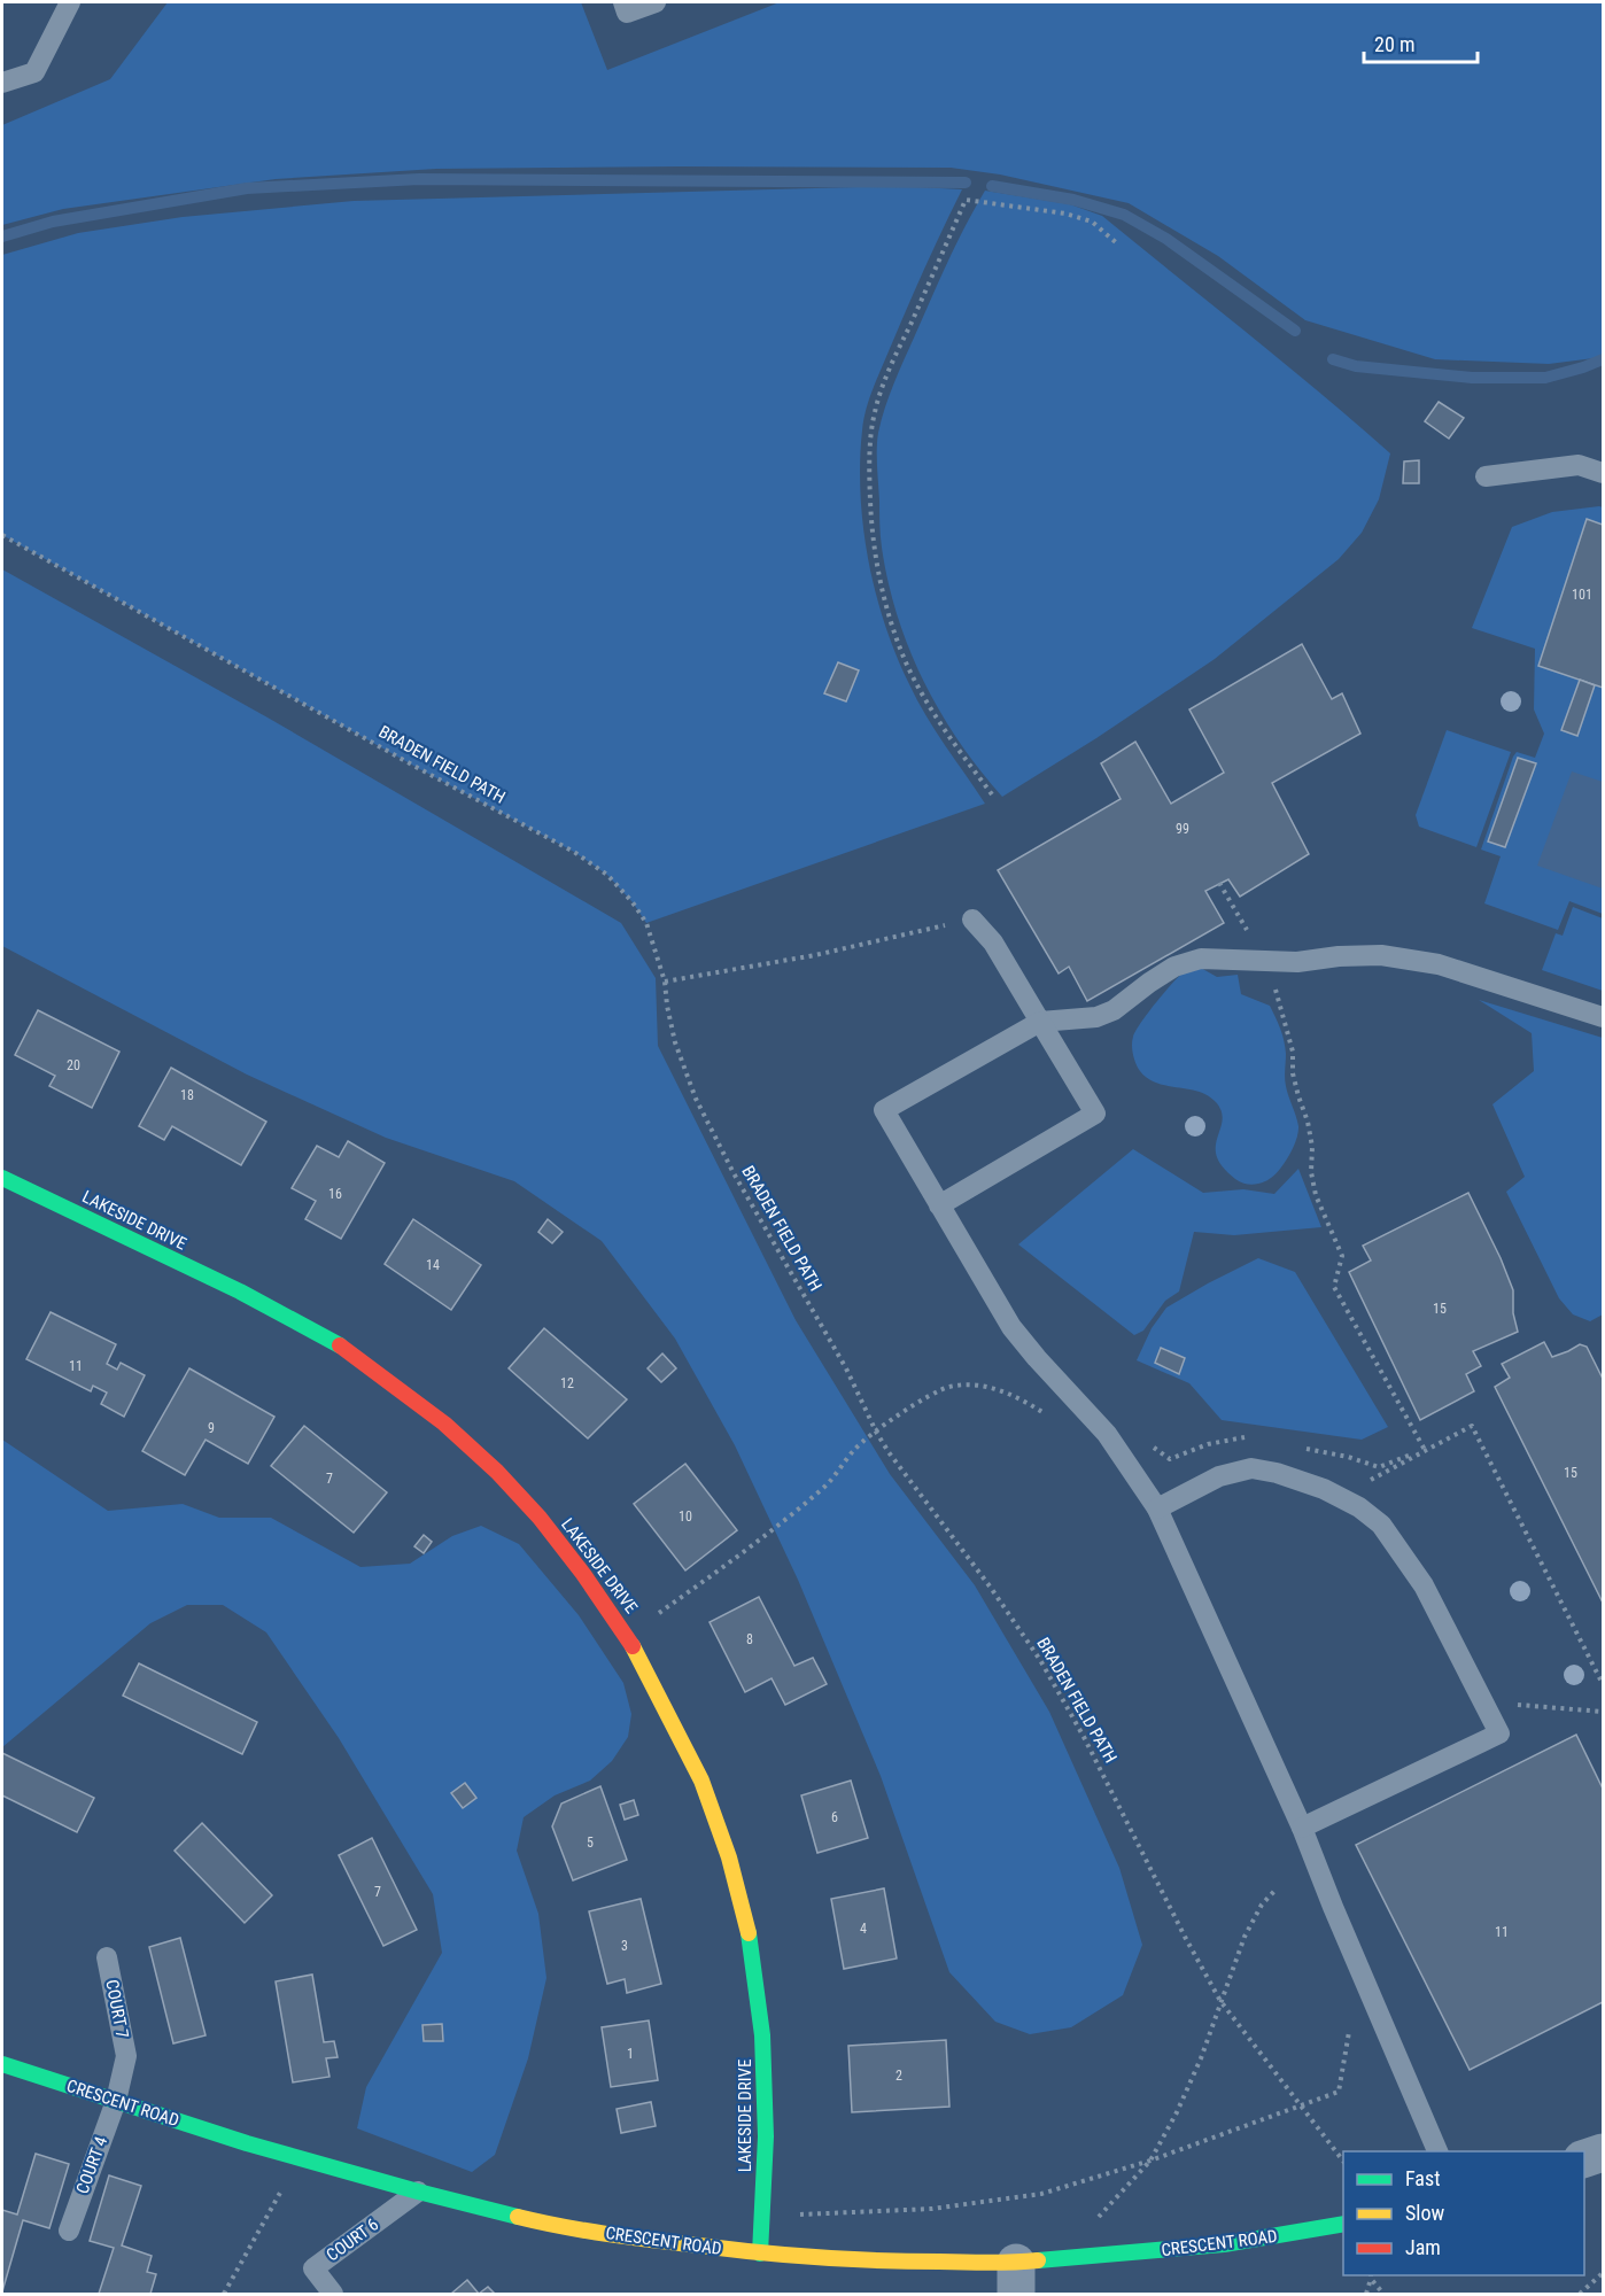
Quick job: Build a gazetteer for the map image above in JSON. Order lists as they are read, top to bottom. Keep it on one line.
{"streets":{"street":["LAKESIDE DRIVE","CRESCENT ROAD"],"lane":["COURT 7","COURT 4","COURT 6"],"path":["BRADEN FIELD PATH"]},"crossings":[["LAKESIDE DRIVE","CRESCENT ROAD"],["COURT 7","CRESCENT ROAD"],["COURT 7","COURT 4"],["CRESCENT ROAD","COURT 4"],["CRESCENT ROAD","COURT 6"]],"house_numbers":["101","99","20","18","16","14","15","11","12","9","15","7","10","8","6","5","7","4","11","3","1","2"],"legend":["Fast","Slow","Jam"],"scale_bar":"20 m"}
